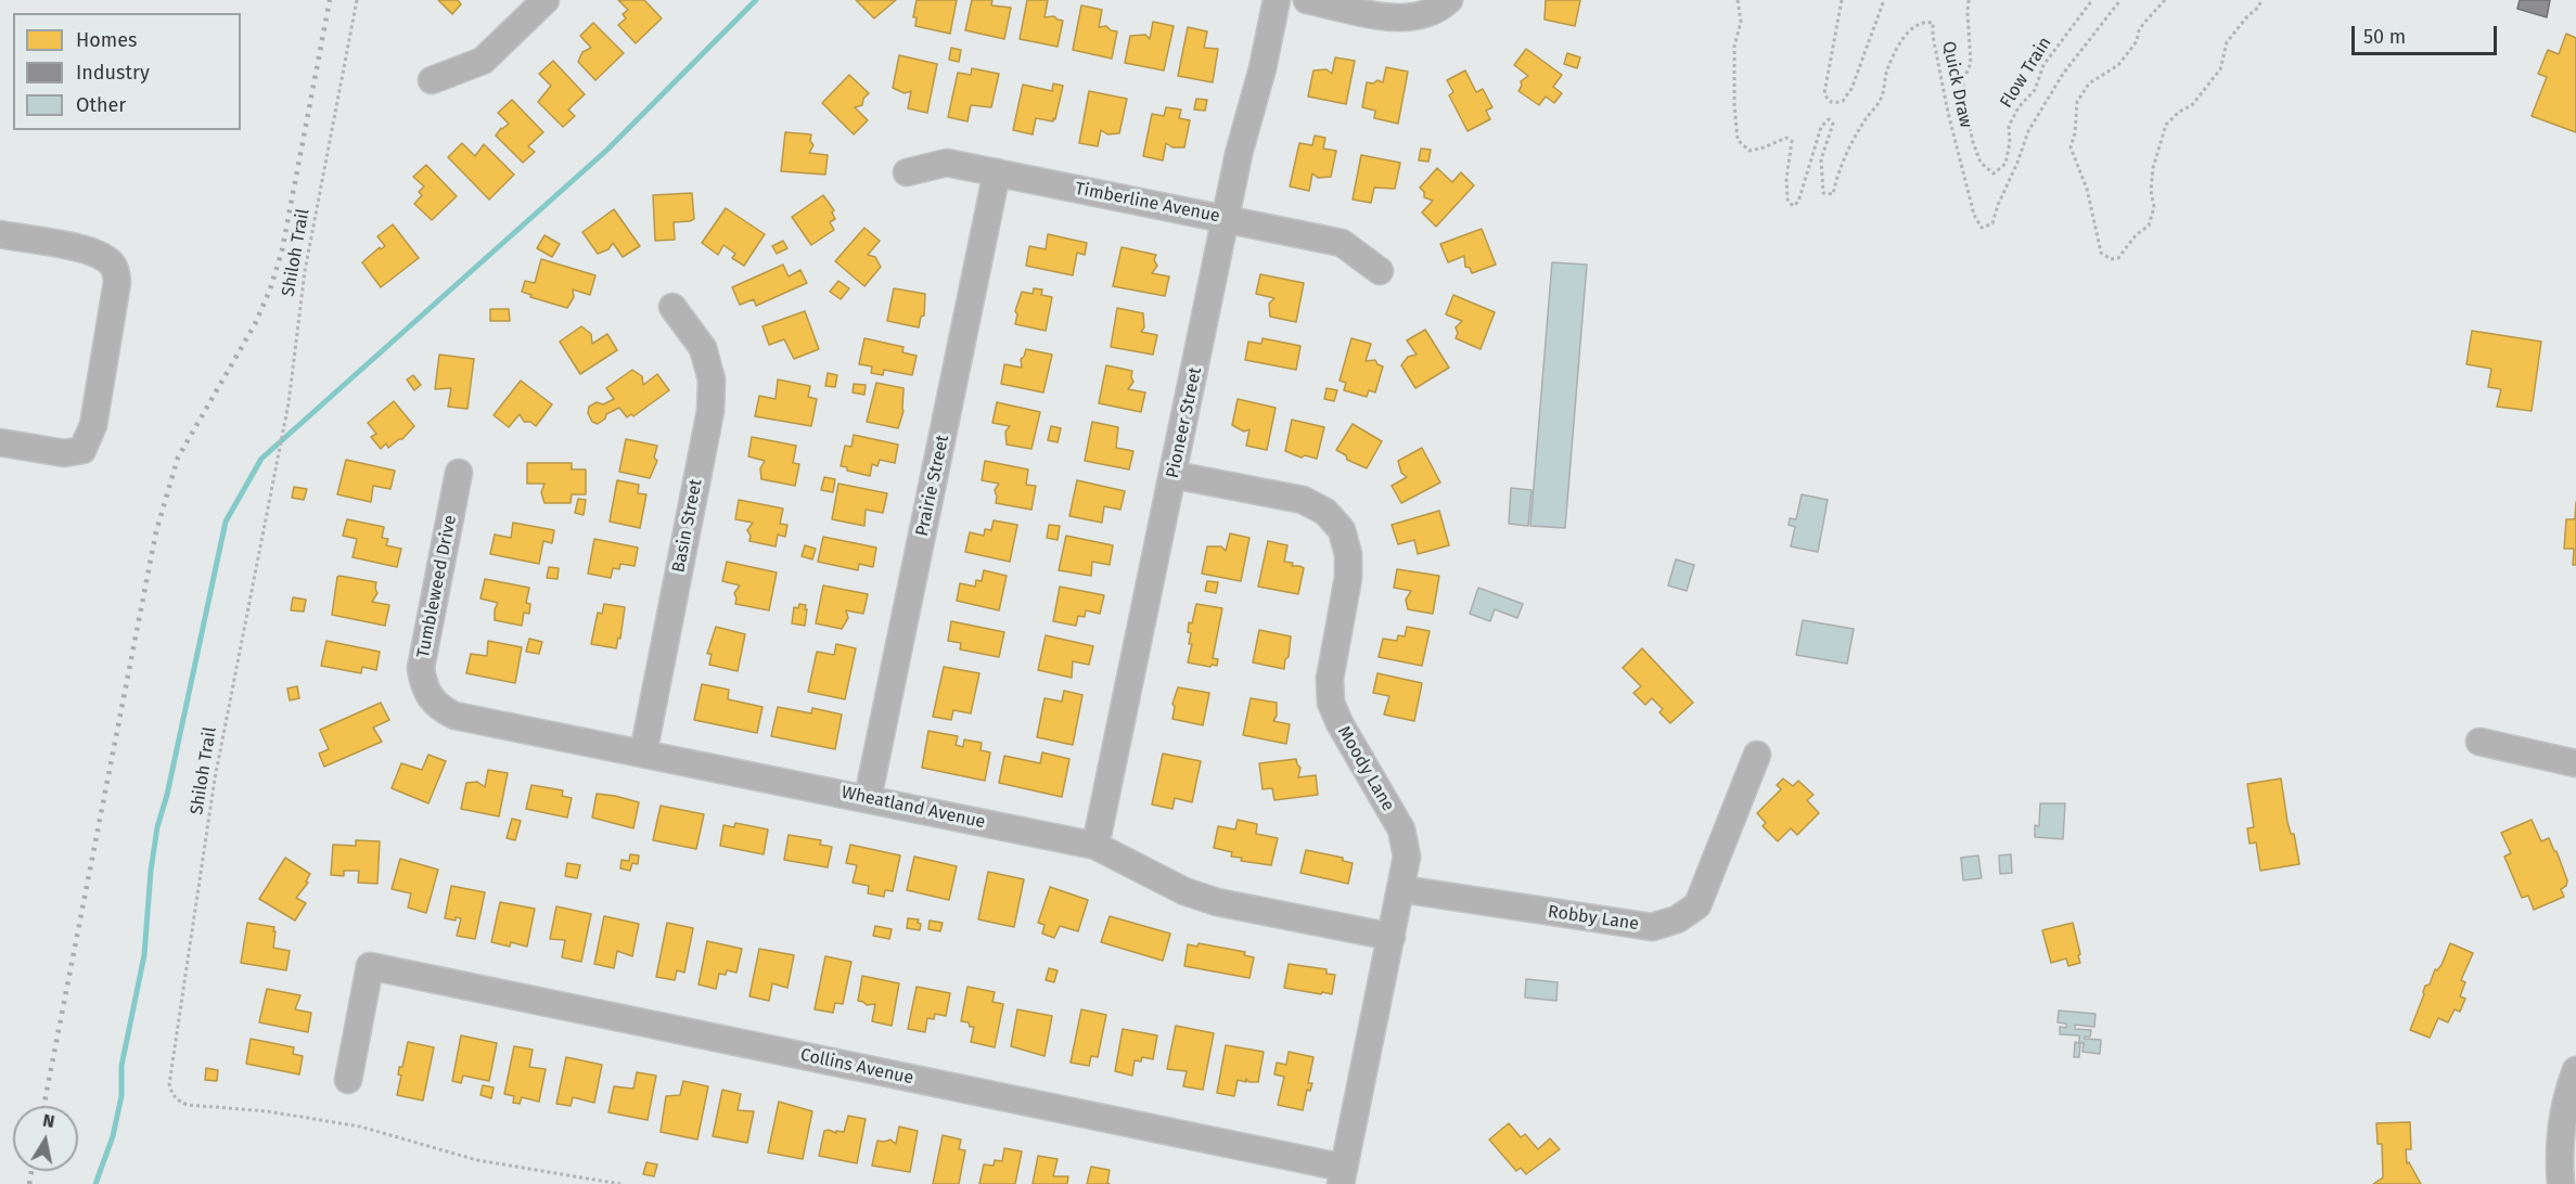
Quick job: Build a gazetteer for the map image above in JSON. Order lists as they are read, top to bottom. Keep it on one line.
{"streets":{"street":["Timberline Avenue","Pioneer Street","Prairie Street","Basin Street","Tumbleweed Drive","Moody Lane","Wheatland Avenue","Robby Lane","Collins Avenue"],"path":["Flow Train","Quick Draw","Shiloh Trail"]},"crossings":[["Timberline Avenue","Pioneer Street"],["Timberline Avenue","Prairie Street"],["Pioneer Street","Moody Lane"],["Pioneer Street","Wheatland Avenue"],["Prairie Street","Wheatland Avenue"],["Basin Street","Wheatland Avenue"],["Tumbleweed Drive","Wheatland Avenue"],["Moody Lane","Wheatland Avenue"],["Moody Lane","Robby Lane"],["Moody Lane","Collins Avenue"]],"legend":["Homes","Industry","Other"],"scale_bar":"50 m","north":"top"}
